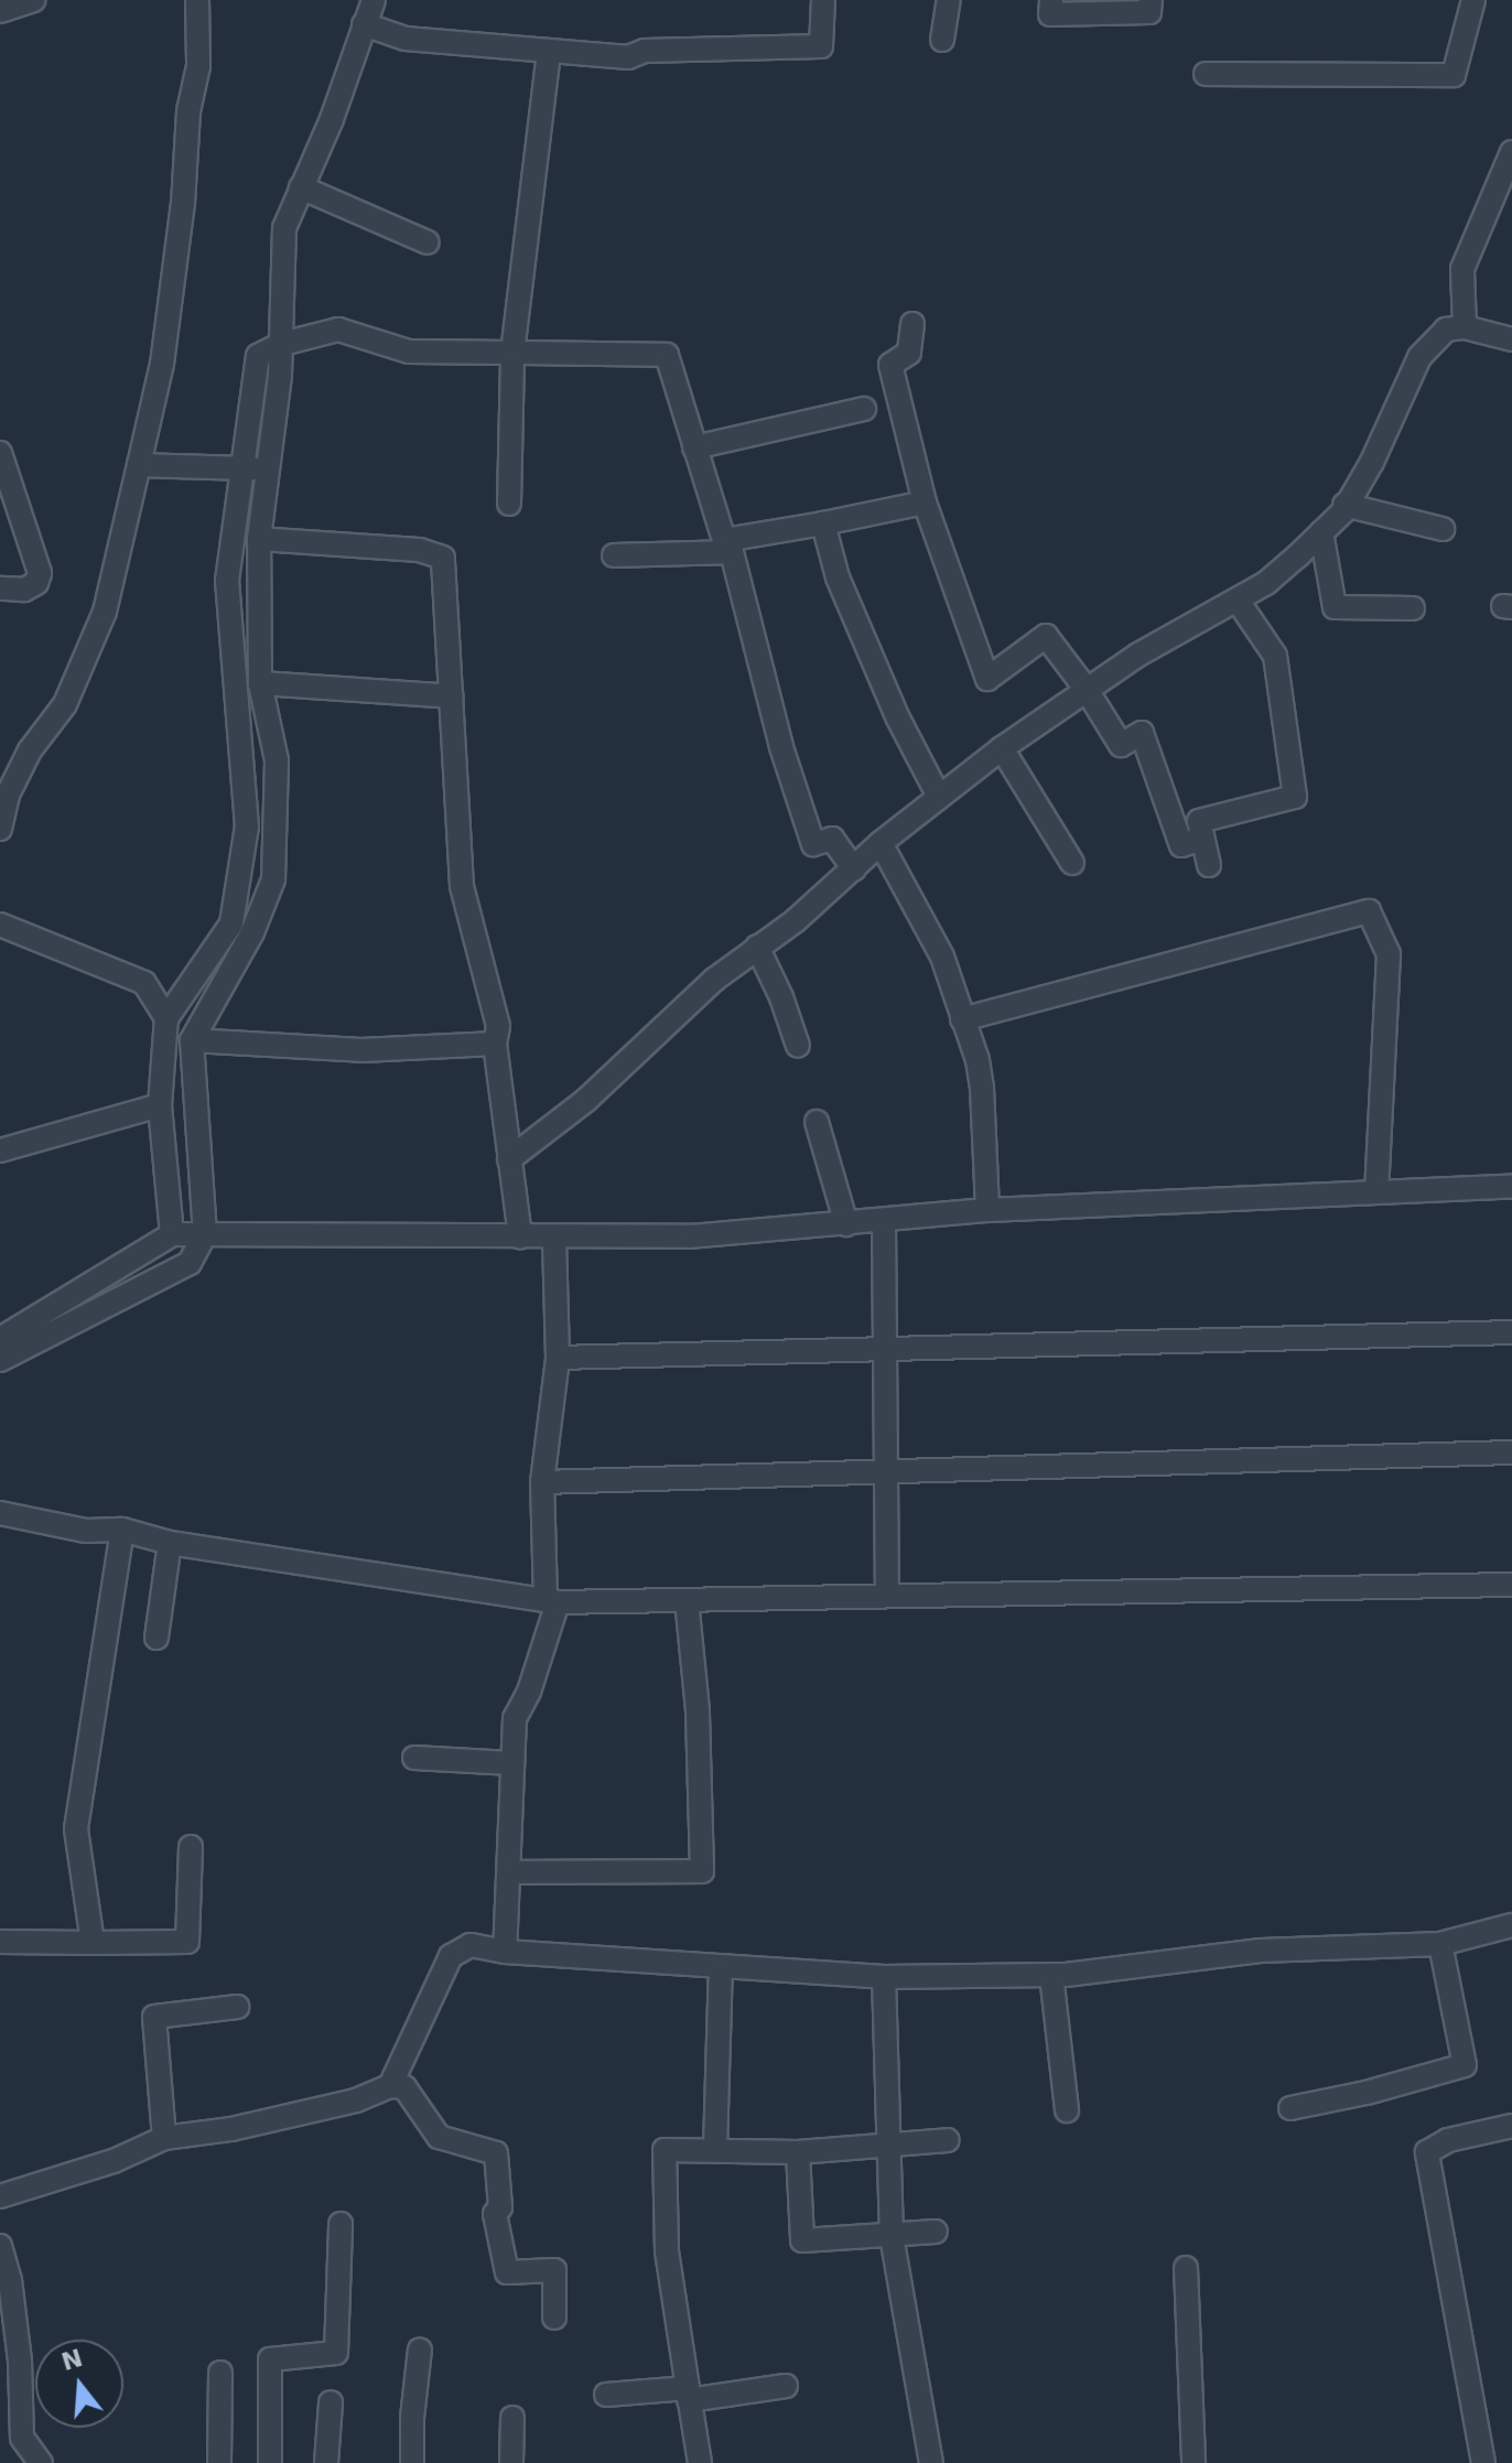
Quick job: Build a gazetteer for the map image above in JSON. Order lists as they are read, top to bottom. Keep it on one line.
{"north":"top"}
